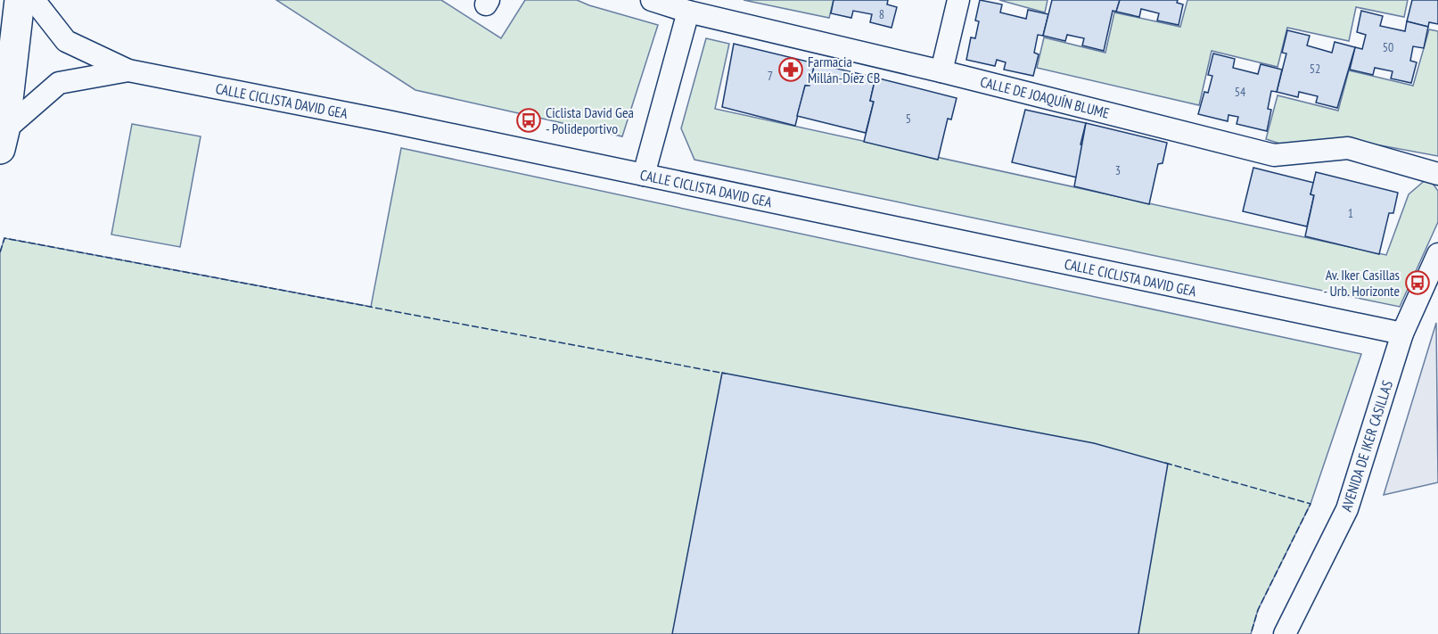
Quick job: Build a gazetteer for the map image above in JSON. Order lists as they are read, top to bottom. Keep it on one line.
{"streets":{"street":["CALLE DE JOAQUÍN BLUME","CALLE CICLISTA DAVID GEA","AVENIDA DE IKER CASILLAS"]},"crossings":[["CALLE CICLISTA DAVID GEA","AVENIDA DE IKER CASILLAS"]],"places":{"pharmacy":["Farmacia Millán-Díez CB"],"bus stop":["Ciclista David Gea - Polideportivo","Av. Iker Casillas - Urb. Horizonte"]},"house_numbers":["8","50","52","7","54","5","3","1"]}
